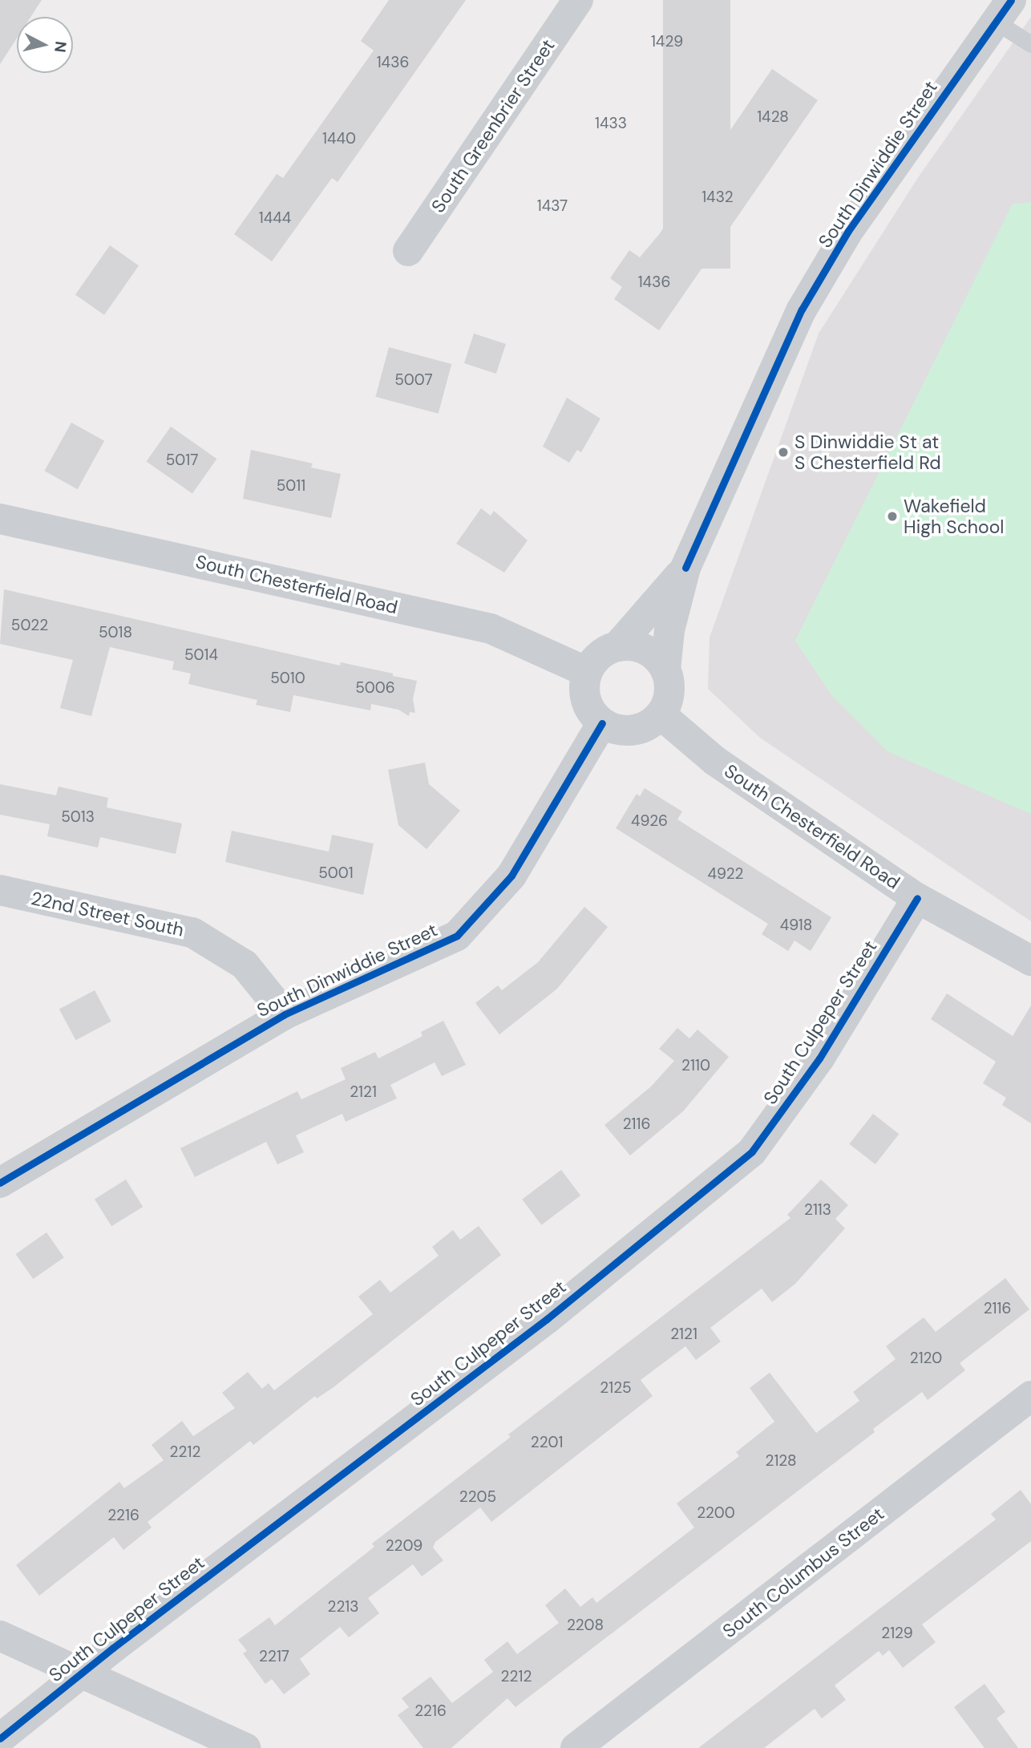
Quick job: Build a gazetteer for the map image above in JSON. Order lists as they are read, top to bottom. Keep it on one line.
{"streets":{"street":["South Greenbrier Street","South Dinwiddie Street","South Chesterfield Road","22nd Street South","South Culpeper Street","South Columbus Street"]},"crossings":[["South Dinwiddie Street","South Chesterfield Road"],["South Dinwiddie Street","22nd Street South"],["South Chesterfield Road","South Culpeper Street"]],"places":["S Dinwiddie St at S Chesterfield Rd","Wakefield High School"],"house_numbers":["1429","1436","1428","1433","1440","1432","1437","1444","1436","5007","5017","5011","5022","5018","5014","5010","5006","5013","4926","5001","4922","4918","2110","2121","2116","2113","2116","2121","2120","2125","2201","2212","2128","2205","2200","2216","2209","2213","2208","2129","2217","2212","2216"],"north":"right"}
